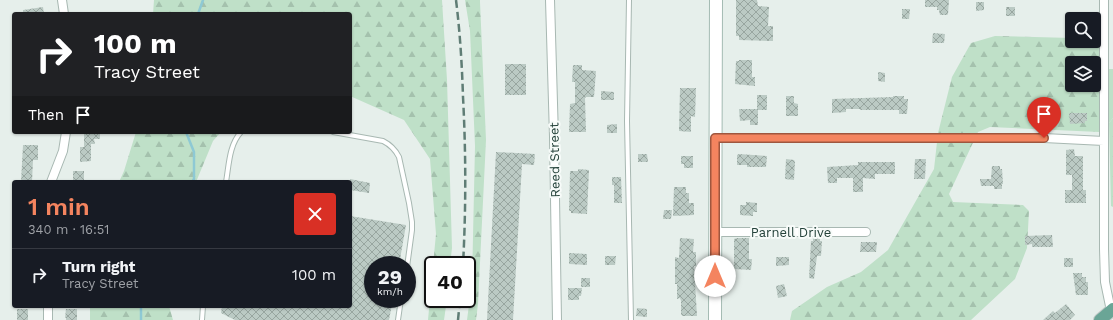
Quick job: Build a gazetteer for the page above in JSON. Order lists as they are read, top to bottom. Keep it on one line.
{"streets":{"street":["Reed Street","Parnell Drive"]},"page":{"turn":["100 m","Tracy Street"],"then":"Then","heading":["1 min","340 m · 16:51"],"list":[{"name":"Turn right","note":"Tracy Street","value":"100 m"}],"speed":"29 km/h","limit":"40"}}
